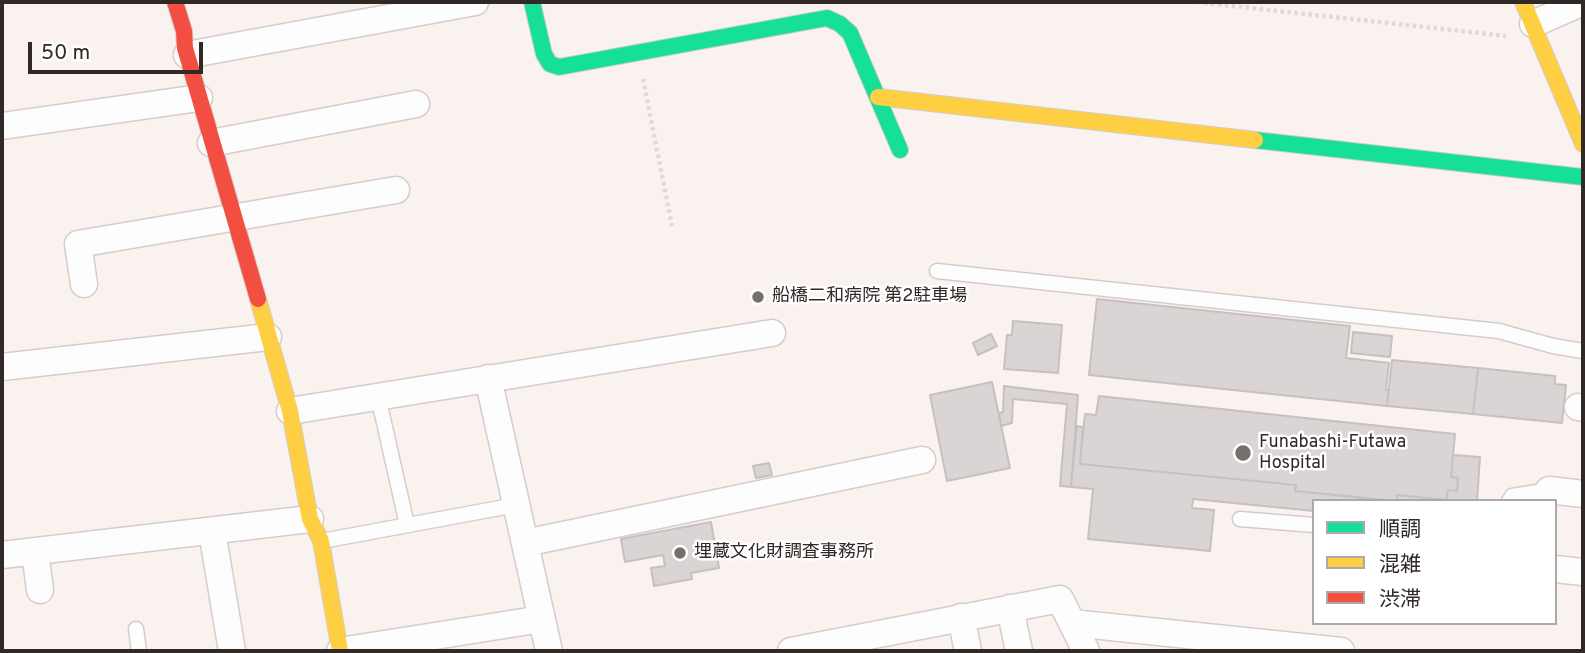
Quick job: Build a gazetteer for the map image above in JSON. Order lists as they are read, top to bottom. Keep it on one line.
{"places":["船橋二和病院 第2駐車場","Funabashi-Futawa Hospital","埋蔵文化財調査事務所"],"legend":["順調","混雑","渋滞"],"scale_bar":"50 m"}
